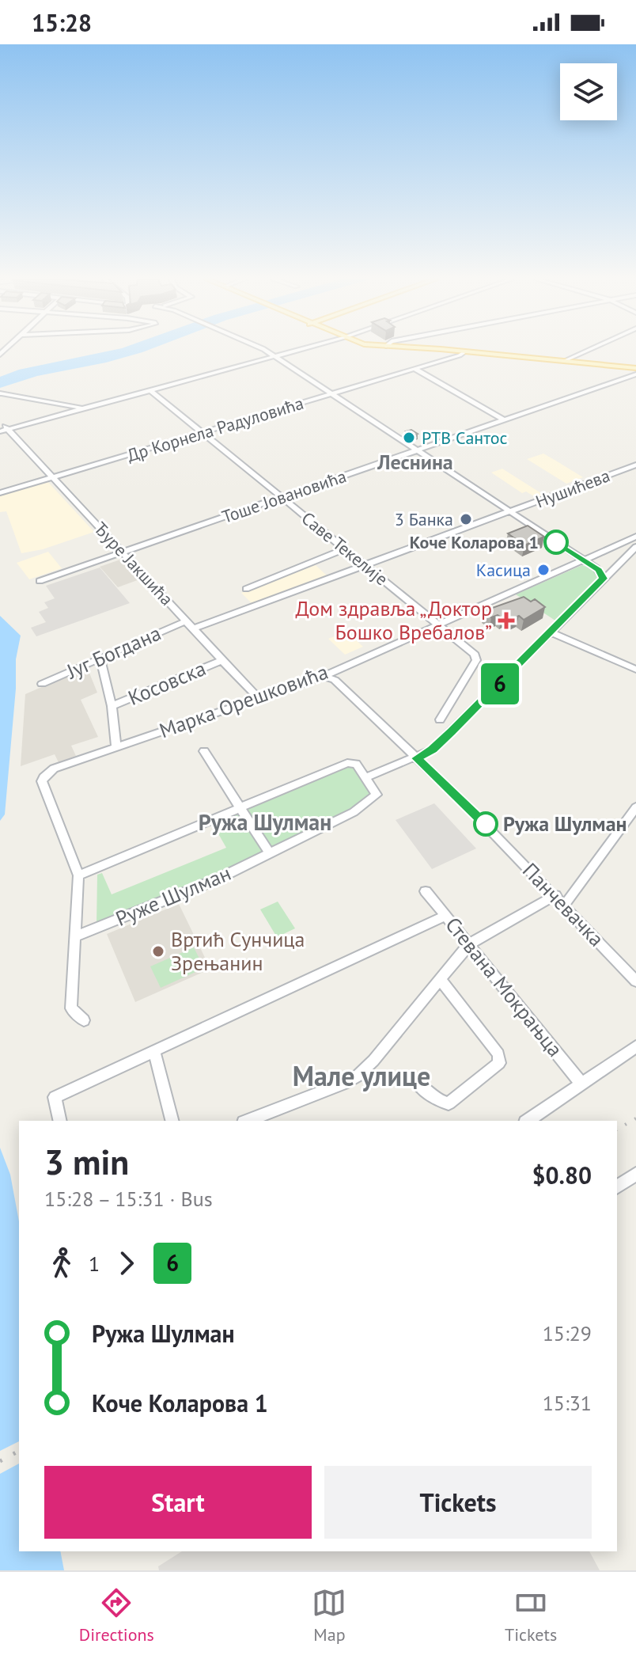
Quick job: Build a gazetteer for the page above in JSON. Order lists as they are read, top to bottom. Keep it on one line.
{"streets":{"street":["Др Корнела Радуловића","Нушићева","Тоше Јовановића","Саве Текелије","Ђуре Јакшића","Југ Богдана","Косовска","Марка Орешковића","Руже Шулман","Панчевачка","Стевана Мокрањца"]},"crossings":[["Др Корнела Радуловића","Саве Текелије"],["Др Корнела Радуловића","Ђуре Јакшића"],["Тоше Јовановића","Саве Текелије"],["Тоше Јовановића","Ђуре Јакшића"],["Саве Текелије","Марка Орешковића"],["Ђуре Јакшића","Југ Богдана"],["Ђуре Јакшића","Косовска"],["Ђуре Јакшића","Марка Орешковића"],["Марка Орешковића","Панчевачка"]],"districts":["Леснина","Ружа Шулман","Мале улице"],"places":{"other":["РТВ Сантос","3 Банка","Коче Коларова 1","Касица","Ружа Шулман","Вртић Сунчица Зрењанин"],"health":["Дом здравља „Доктор Бошко Вребалов”"]},"lines":["bus line 6"],"page":{"status":"15:28","on_map":"6","heading":["3 min","15:28 – 15:31 · Bus","$0.80"],"legs":["1","6"],"list":[{"name":"Ружа Шулман","value":"15:29"},{"name":"Коче Коларова 1","value":"15:31"}],"buttons":["Start","Tickets"],"tabs":["Directions","Map","Tickets"]}}
